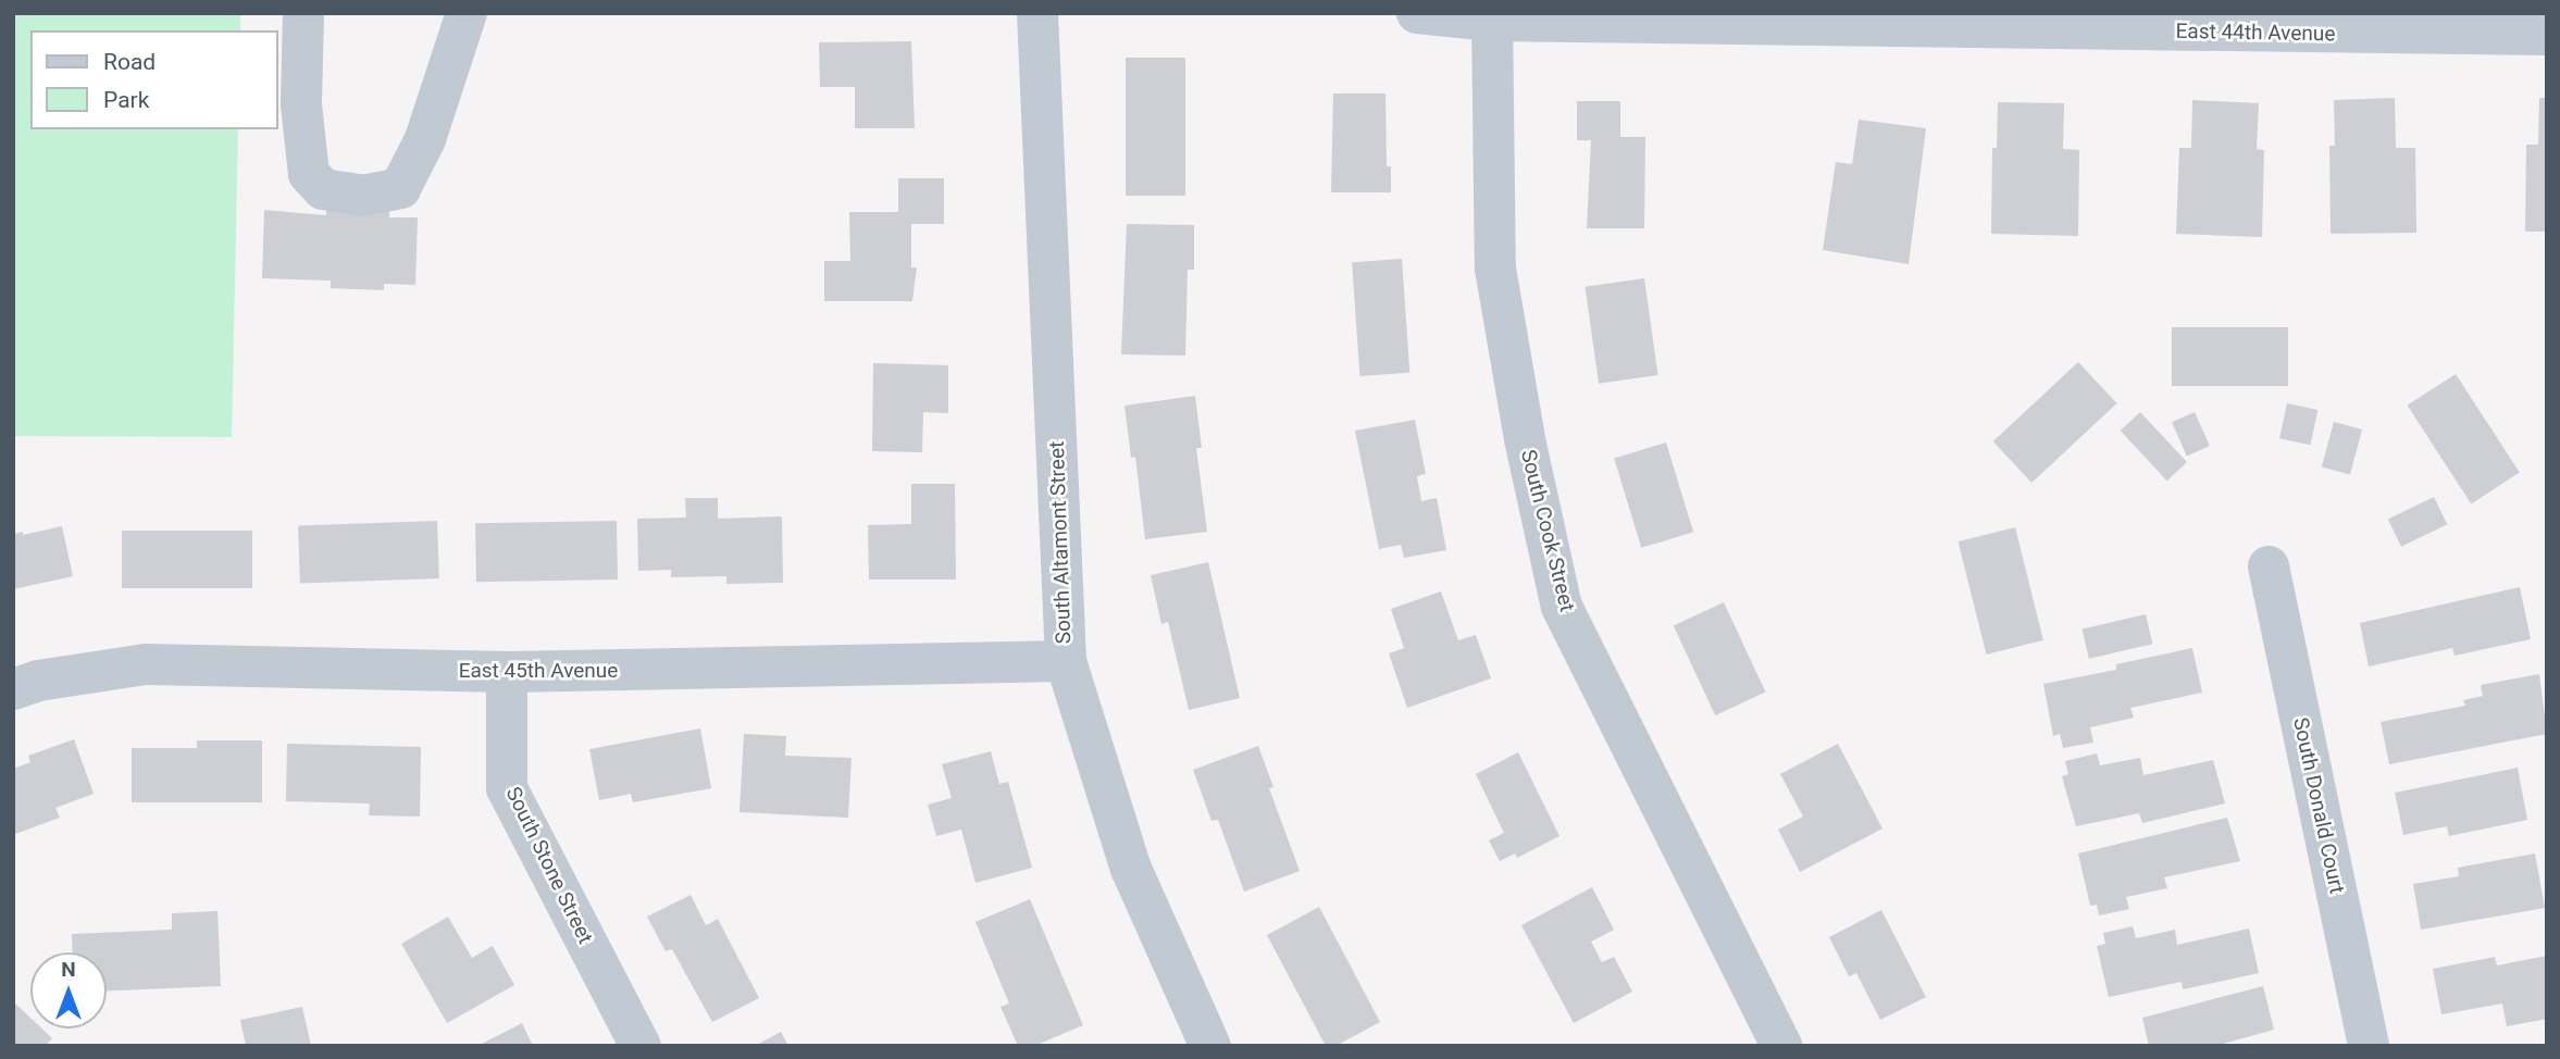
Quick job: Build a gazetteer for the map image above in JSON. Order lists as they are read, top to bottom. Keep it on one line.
{"streets":{"street":["East 44th Avenue","South Cook Street","South Altamont Street","East 45th Avenue","South Donald Court","South Stone Street"]},"crossings":[["East 44th Avenue","South Cook Street"],["South Altamont Street","East 45th Avenue"],["East 45th Avenue","South Stone Street"]],"legend":["Road","Park"],"north":"top"}
